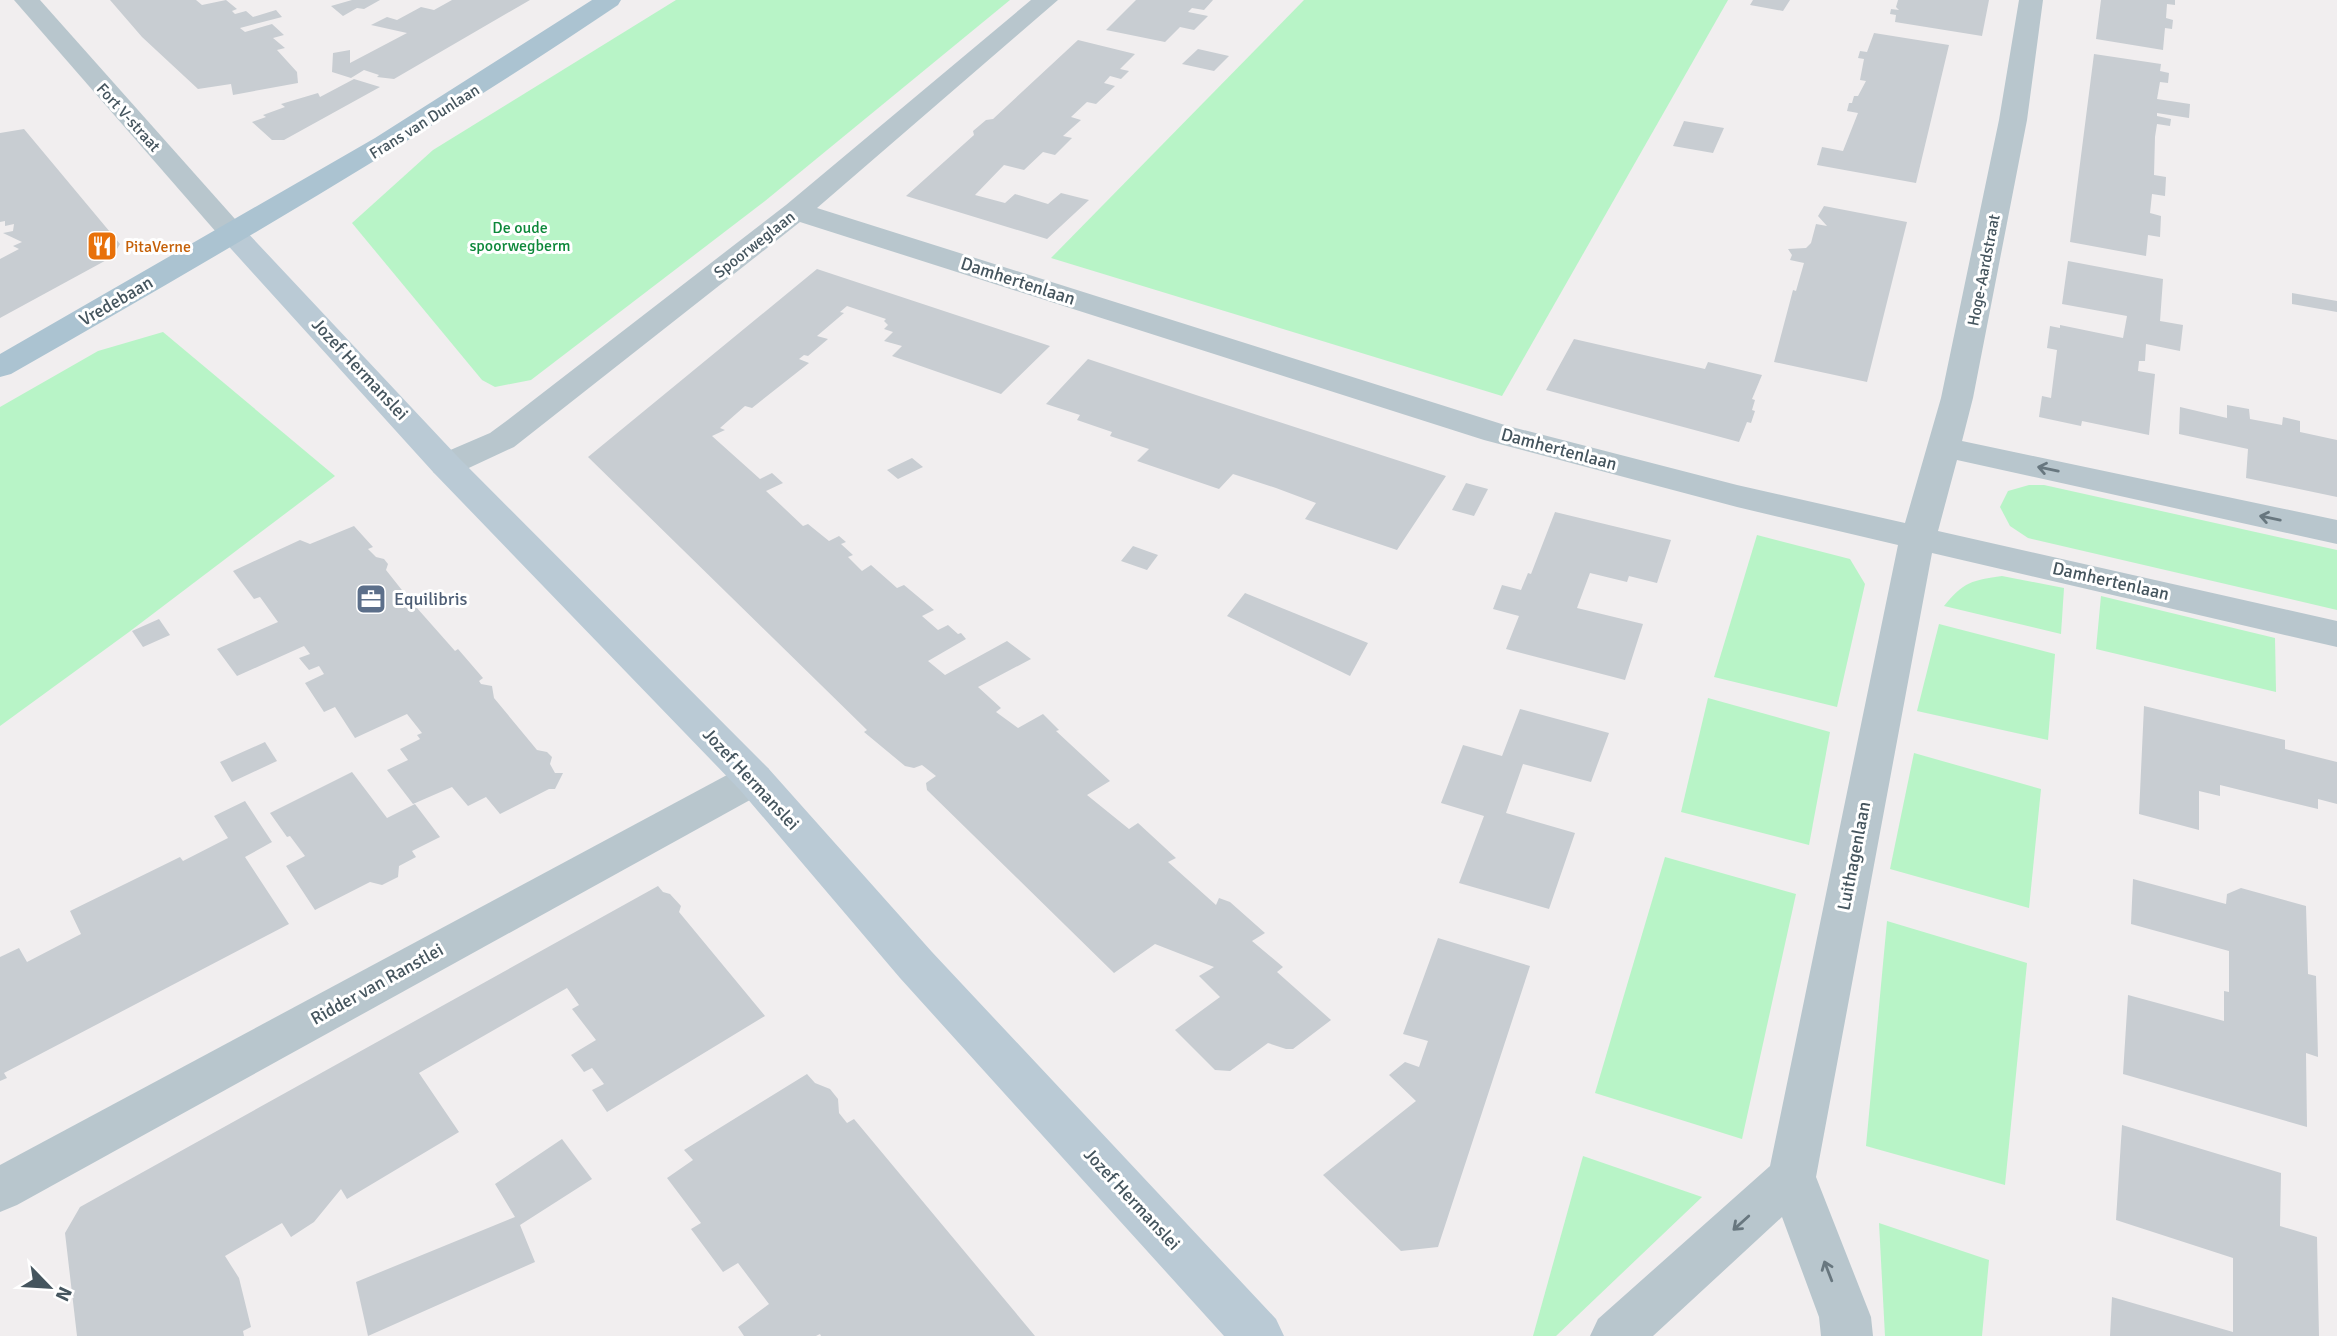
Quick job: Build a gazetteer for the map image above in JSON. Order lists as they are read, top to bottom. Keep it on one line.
{"streets":{"main road":["Frans van Dunlaan","Vredebaan"],"street":["Fort V-straat","Spoorweglaan","Hoge-Aardstraat","Damhertenlaan","Jozef Hermanslei","Luithagenlaan","Ridder van Ranstlei"]},"crossings":[["Fort V-straat","Frans van Dunlaan"],["Fort V-straat","Vredebaan"],["Fort V-straat","Jozef Hermanslei"],["Frans van Dunlaan","Vredebaan"],["Frans van Dunlaan","Jozef Hermanslei"],["Spoorweglaan","Damhertenlaan"],["Spoorweglaan","Jozef Hermanslei"],["Hoge-Aardstraat","Damhertenlaan"],["Hoge-Aardstraat","Luithagenlaan"],["Damhertenlaan","Luithagenlaan"],["Vredebaan","Jozef Hermanslei"],["Jozef Hermanslei","Ridder van Ranstlei"]],"parks":["De oude spoorwegberm"],"places":{"restaurant":["PitaVerne"],"office":["Equilibris"]},"north":"bottom right"}
